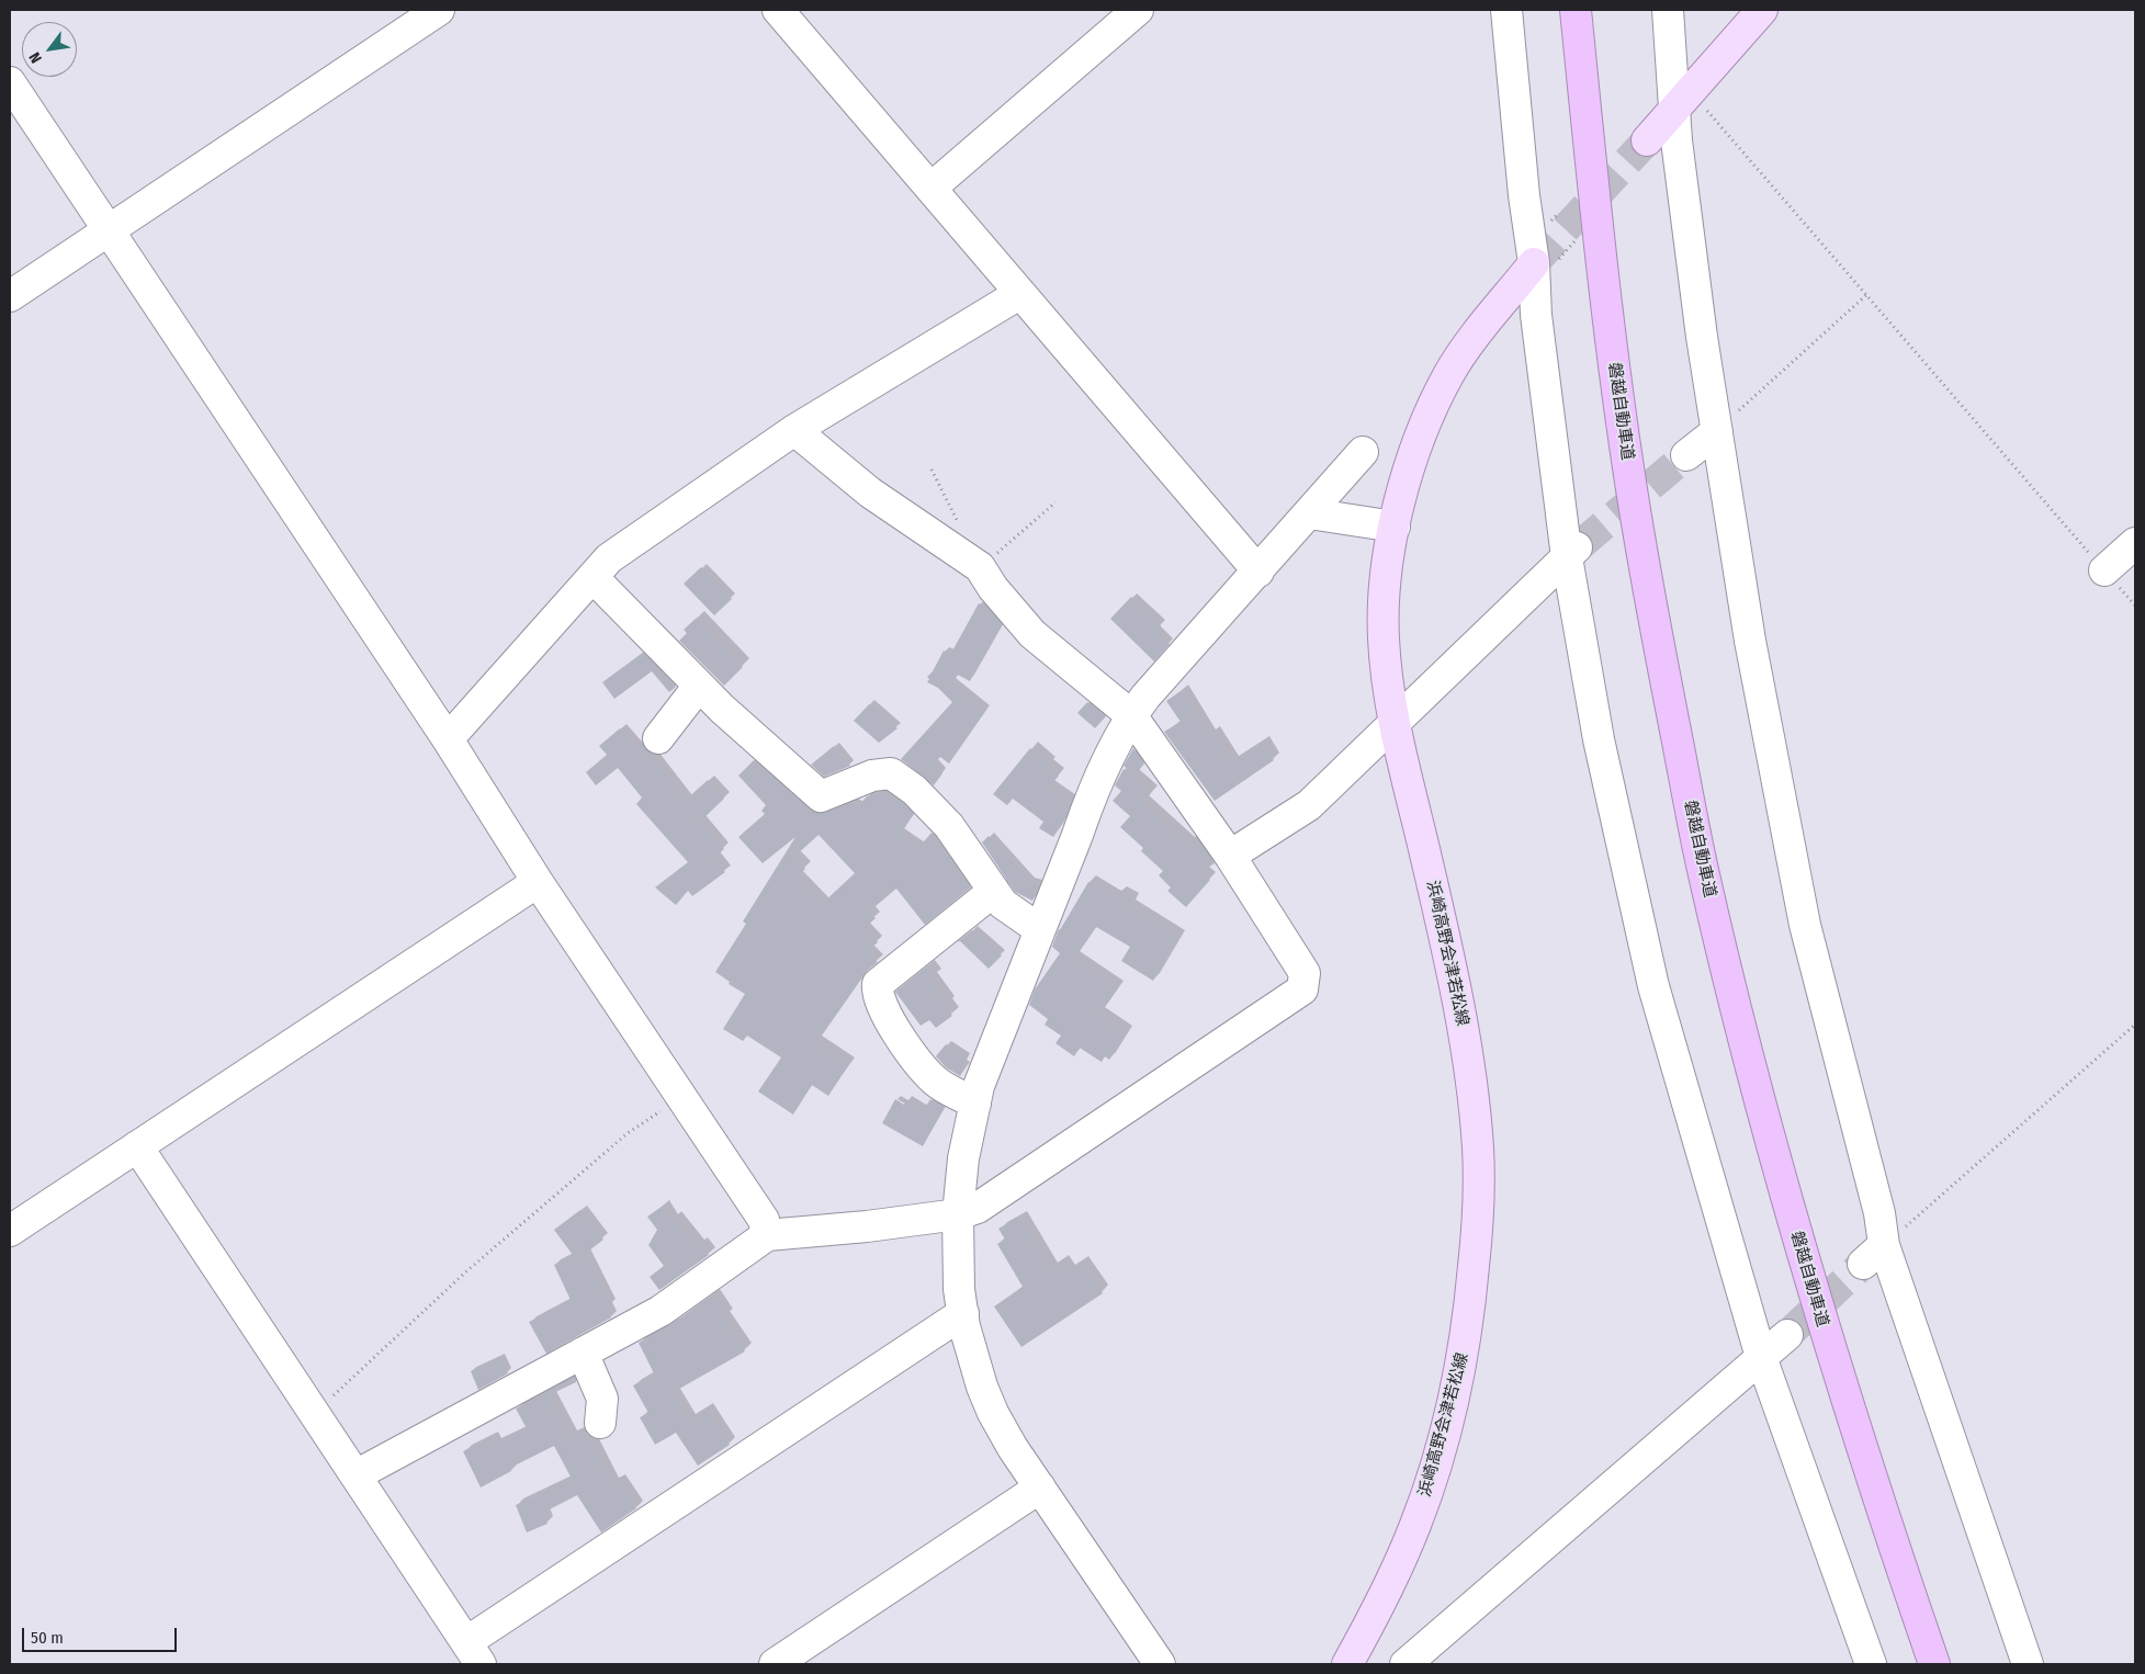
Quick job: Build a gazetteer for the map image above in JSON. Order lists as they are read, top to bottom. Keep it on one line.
{"streets":{"highway":["磐越自動車道"],"main road":["浜崎高野会津若松線"]},"scale_bar":"50 m","north":"bottom left"}
